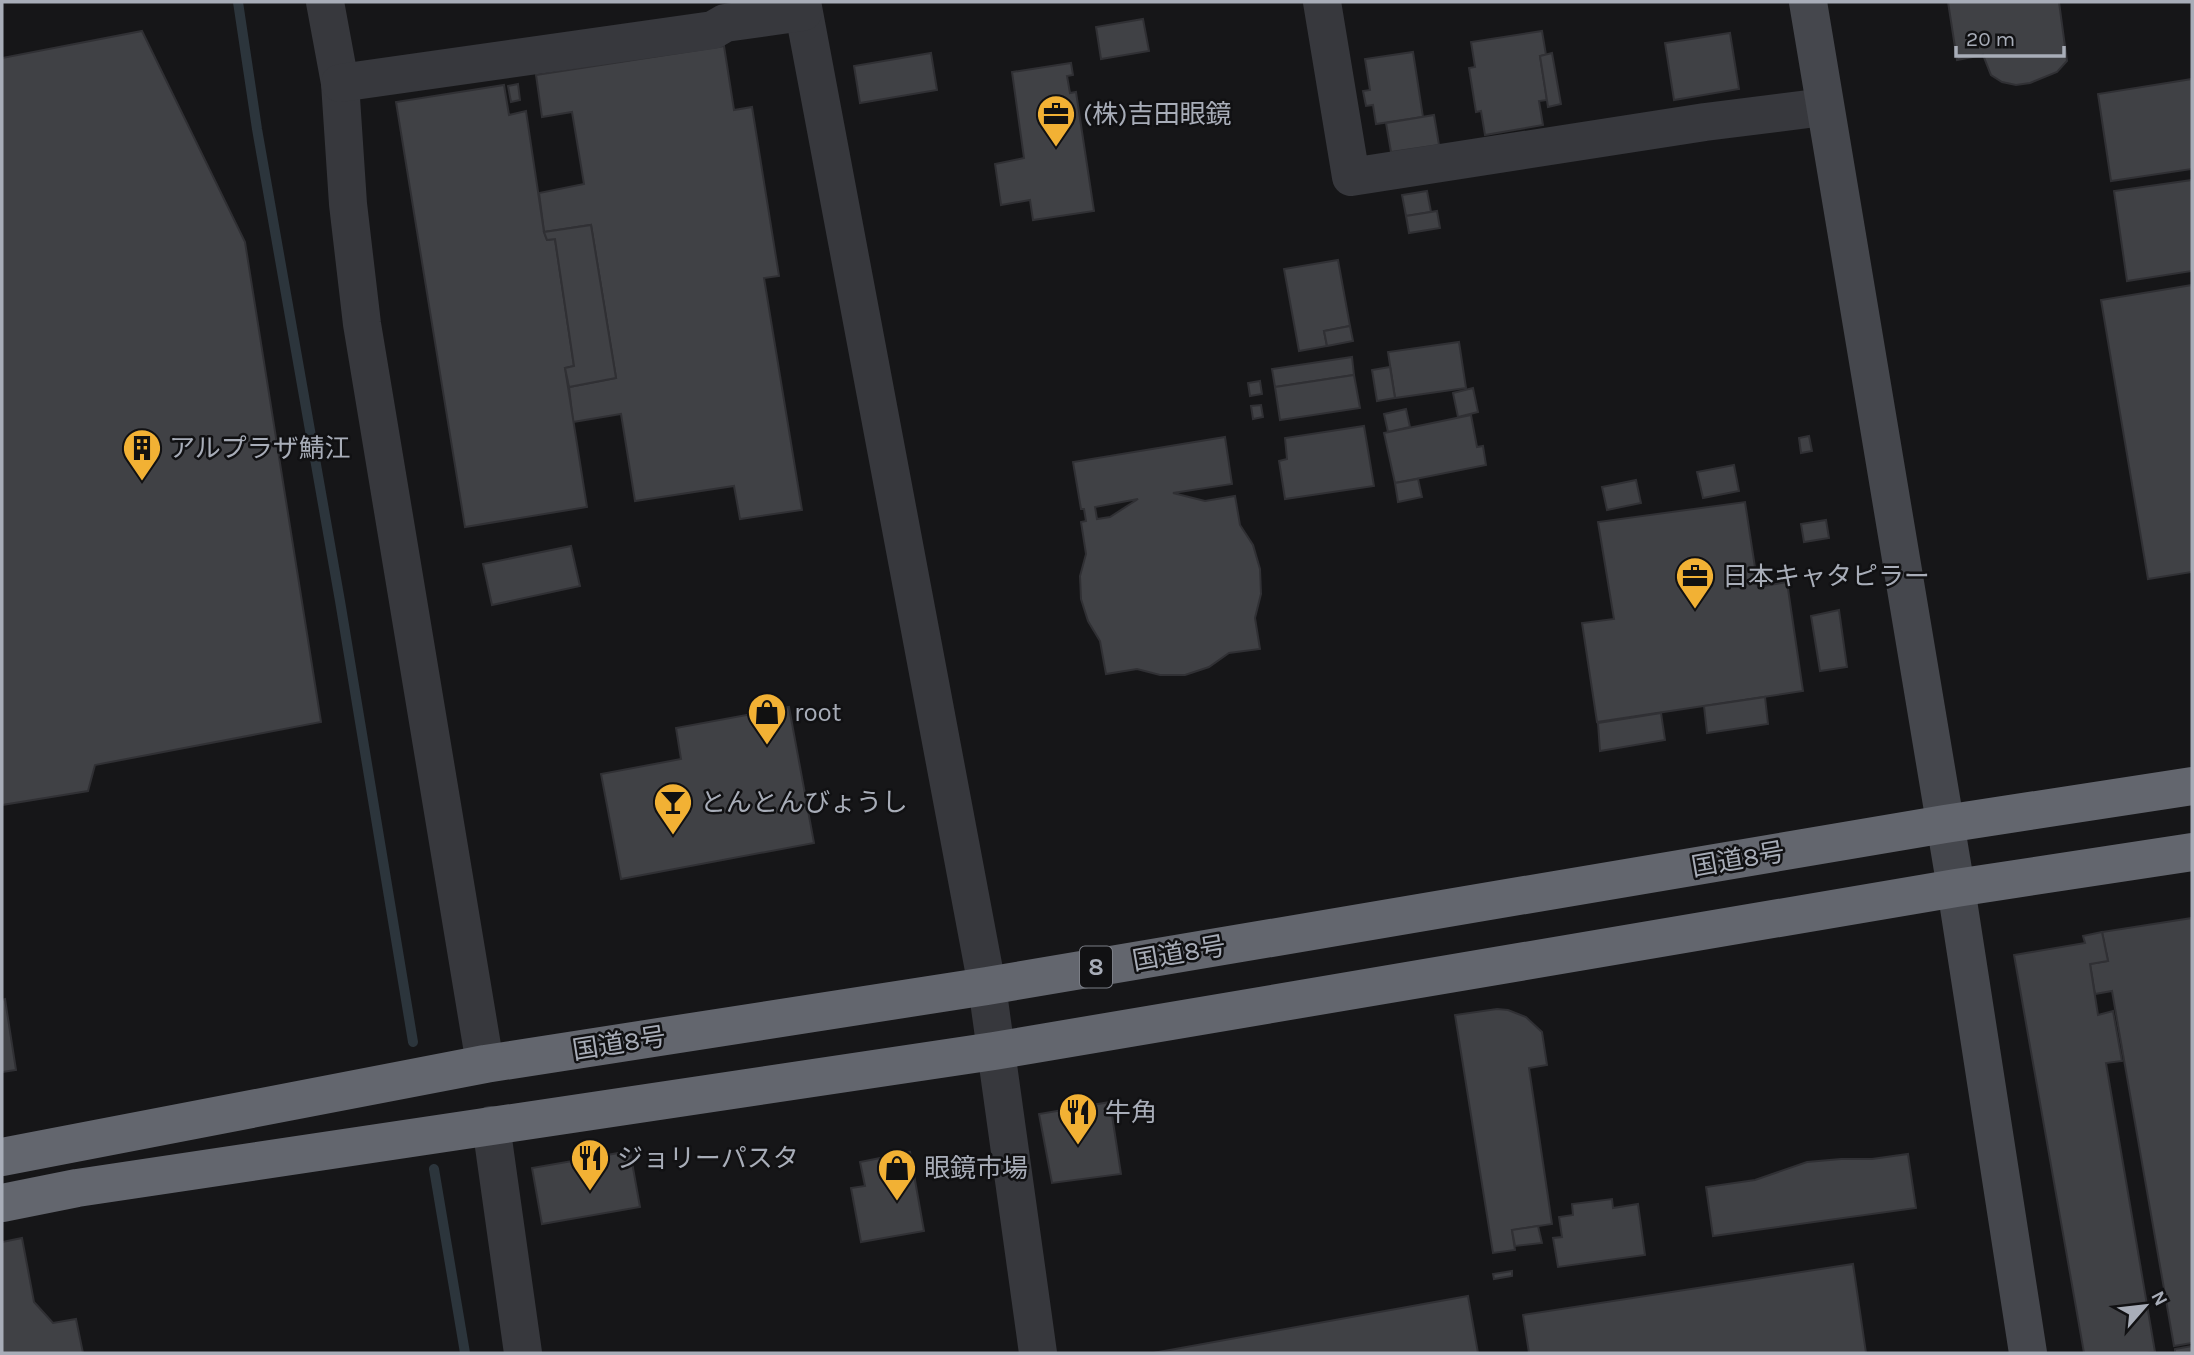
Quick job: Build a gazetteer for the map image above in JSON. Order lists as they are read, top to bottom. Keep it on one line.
{"streets":{"highway":["国道8号","8"]},"places":{"office":["(株)吉田眼鏡","日本キャタピラー"],"building":["アルプラザ鯖江"],"shop":["root","眼鏡市場"],"bar":["とんとんびょうし"],"restaurant":["牛角","ジョリーパスタ"]},"scale_bar":"20 m","north":"top right"}
